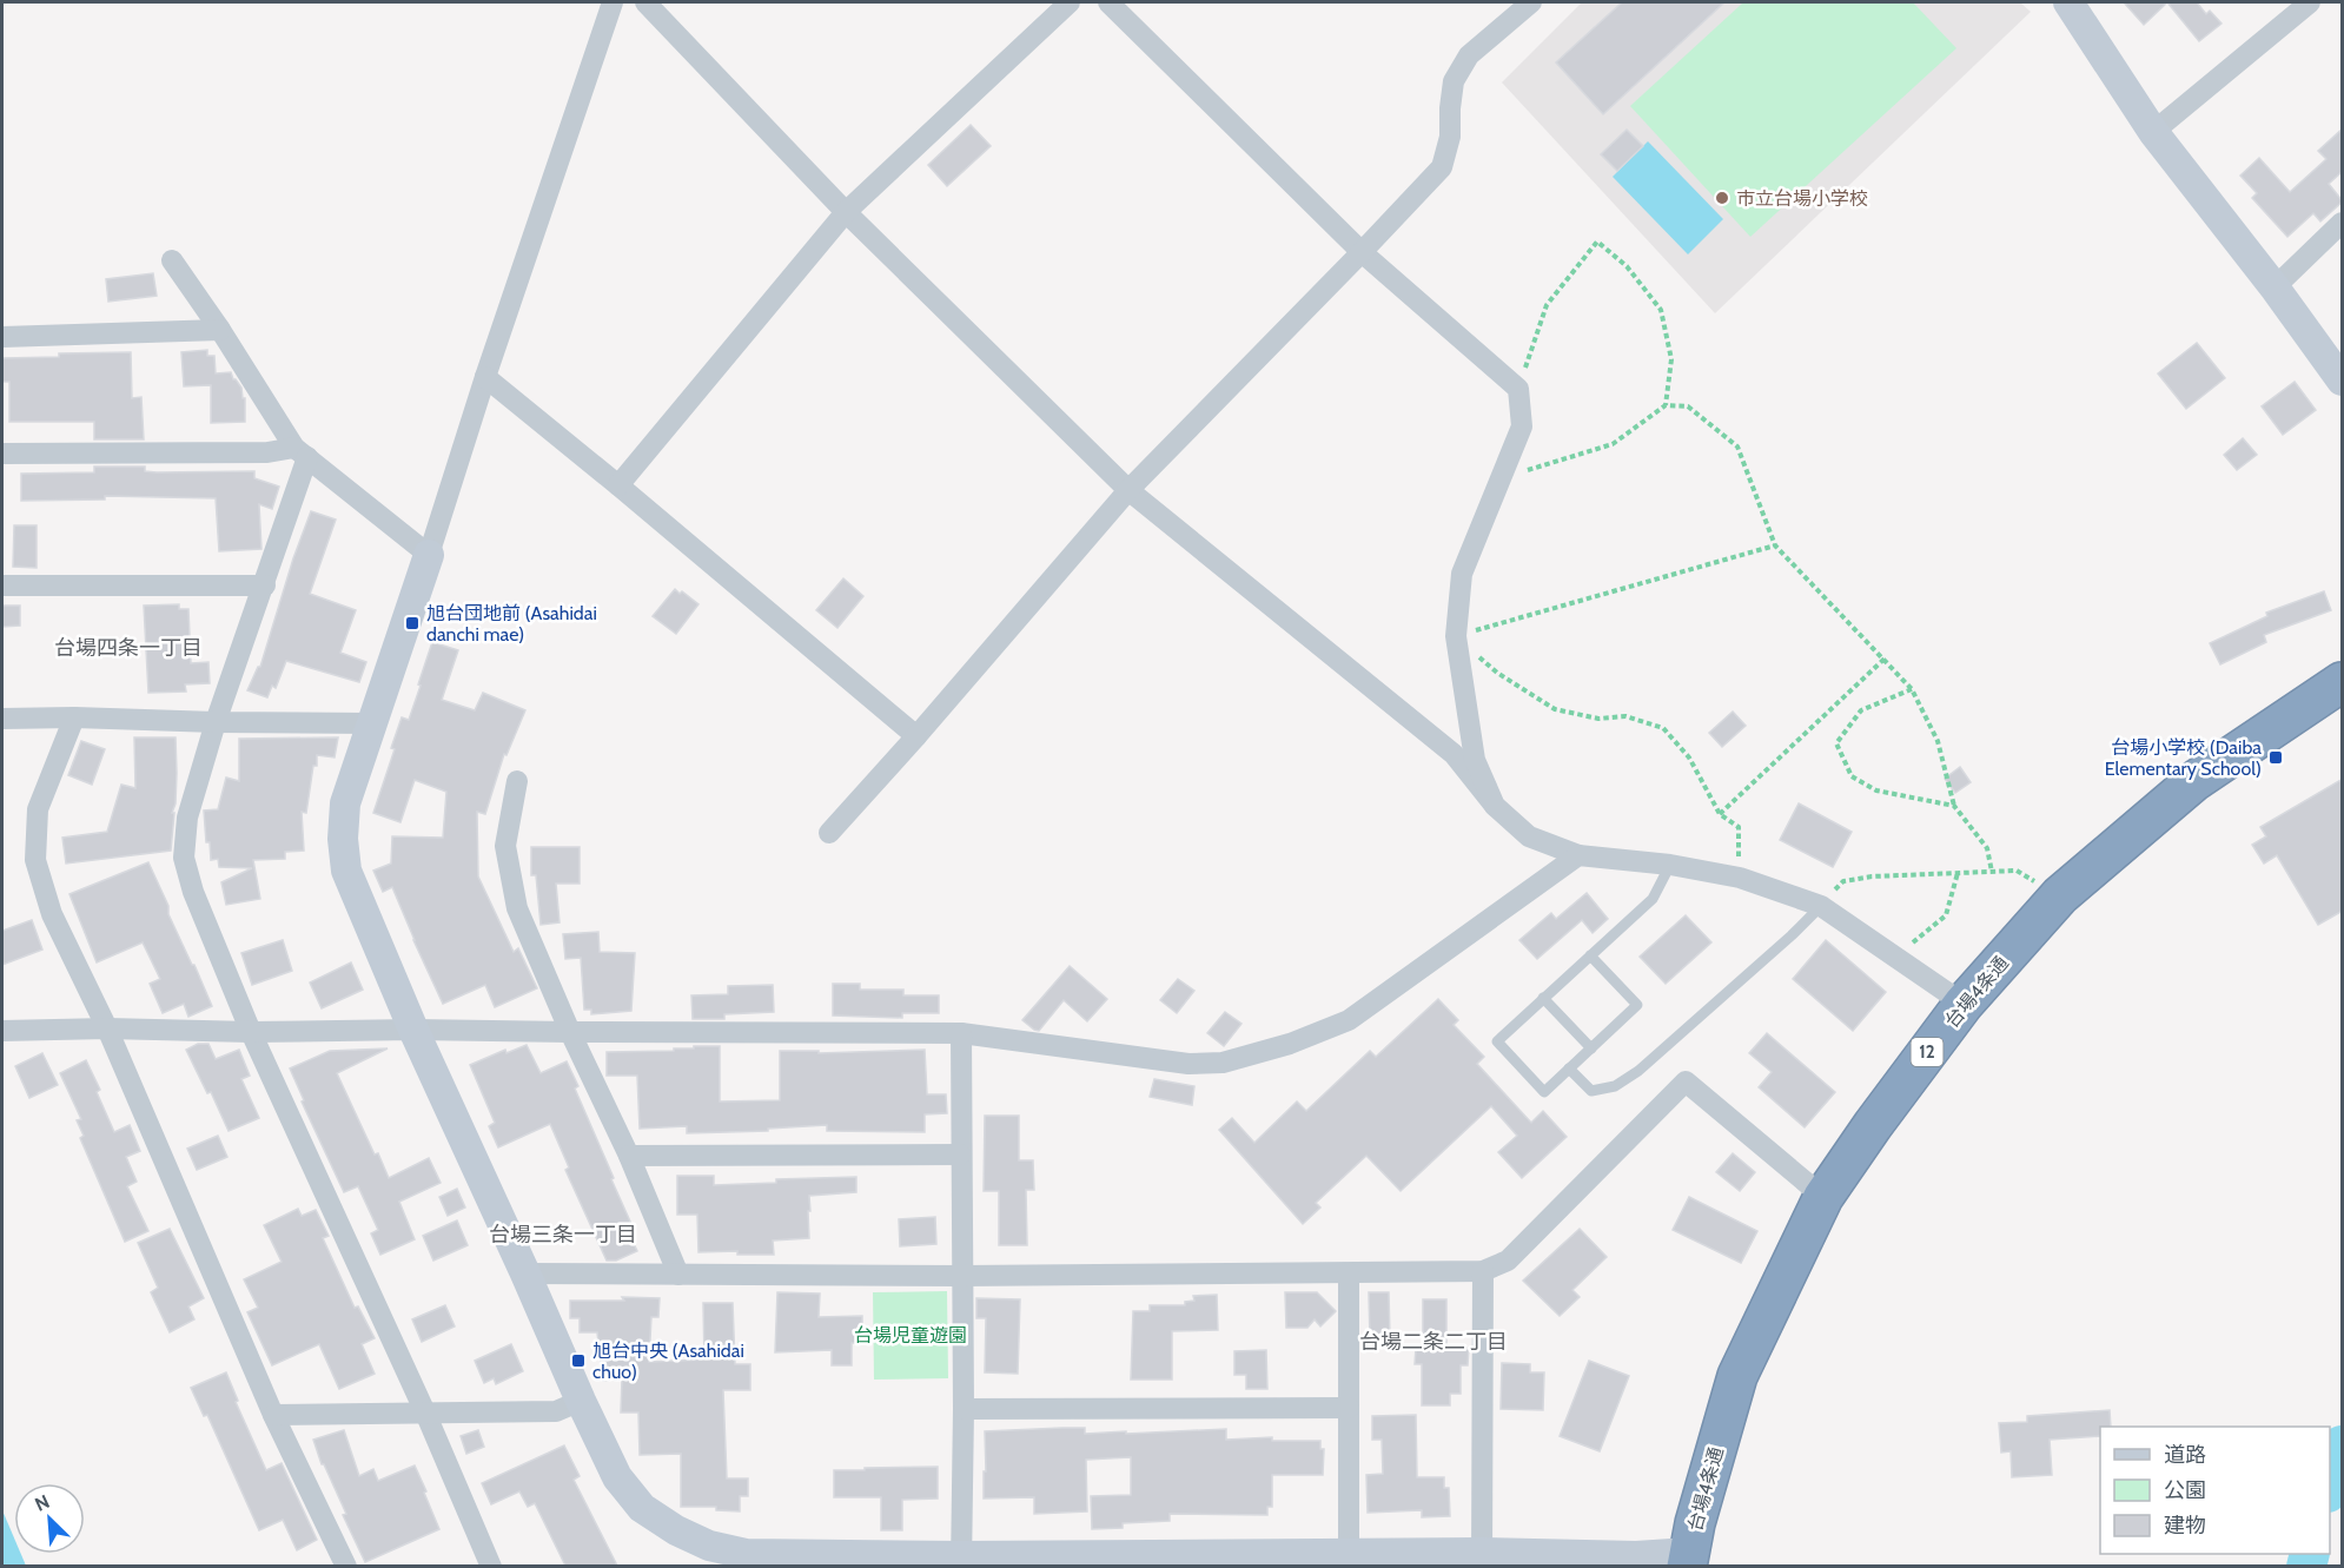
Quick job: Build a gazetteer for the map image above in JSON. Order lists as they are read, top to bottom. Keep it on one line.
{"streets":{"highway":["台場4条通","12"]},"districts":["台場四条一丁目","台場三条一丁目","台場二条二丁目"],"parks":["台場児童遊園"],"places":{"other":["市立台場小学校"],"transit":["旭台団地前 (Asahidai danchi mae)","台場小学校 (Daiba Elementary School)","旭台中央 (Asahidai chuo)"]},"legend":["道路","公園","建物"],"north":"top left"}
